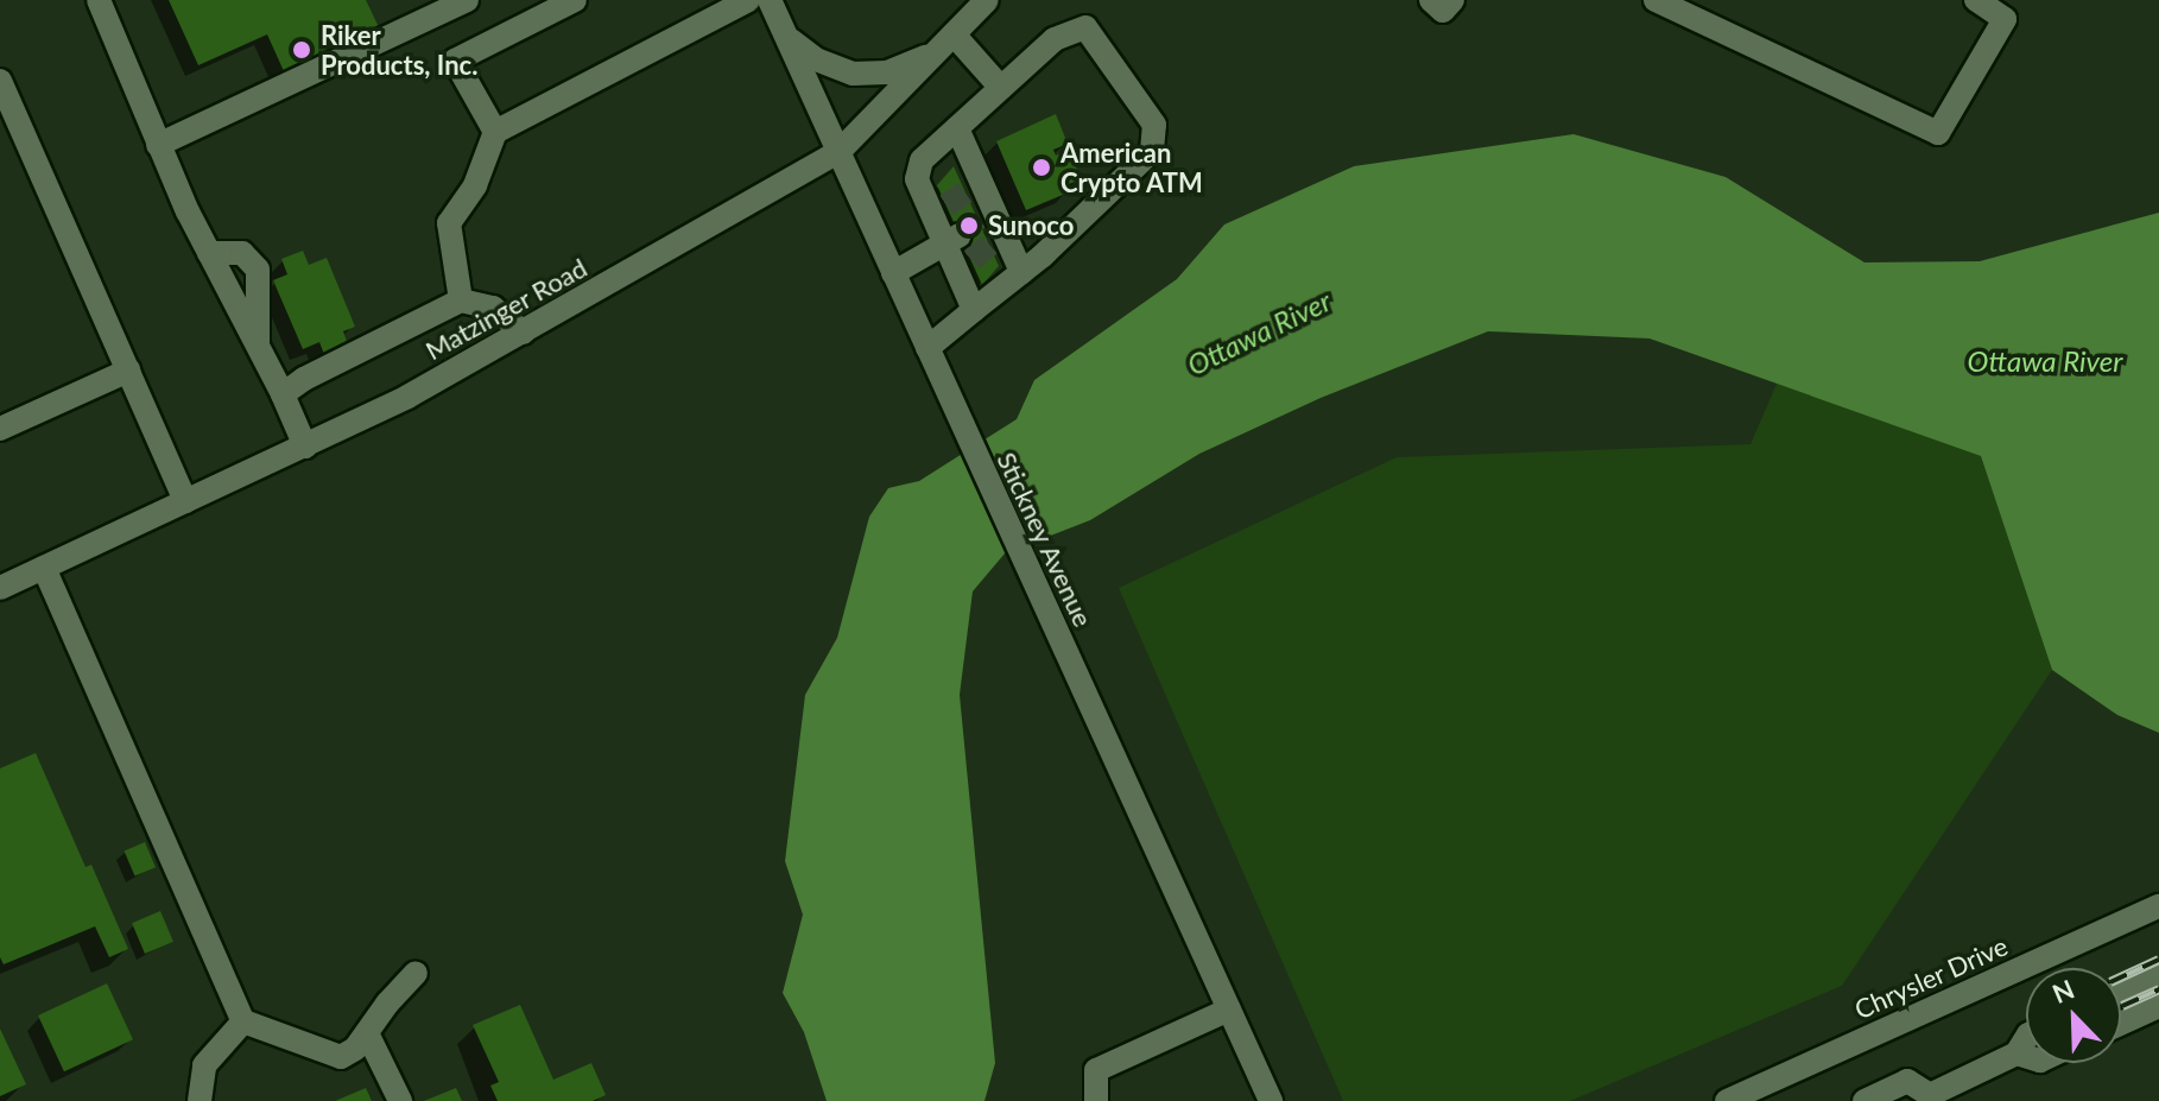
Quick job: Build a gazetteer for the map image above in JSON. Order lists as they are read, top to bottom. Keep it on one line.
{"streets":{"street":["Matzinger Road","Stickney Avenue","Chrysler Drive"]},"crossings":[["Matzinger Road","Stickney Avenue"]],"water":["Ottawa River"],"places":["Riker Products, Inc.","American Crypto ATM","Sunoco"],"north":"top left"}
